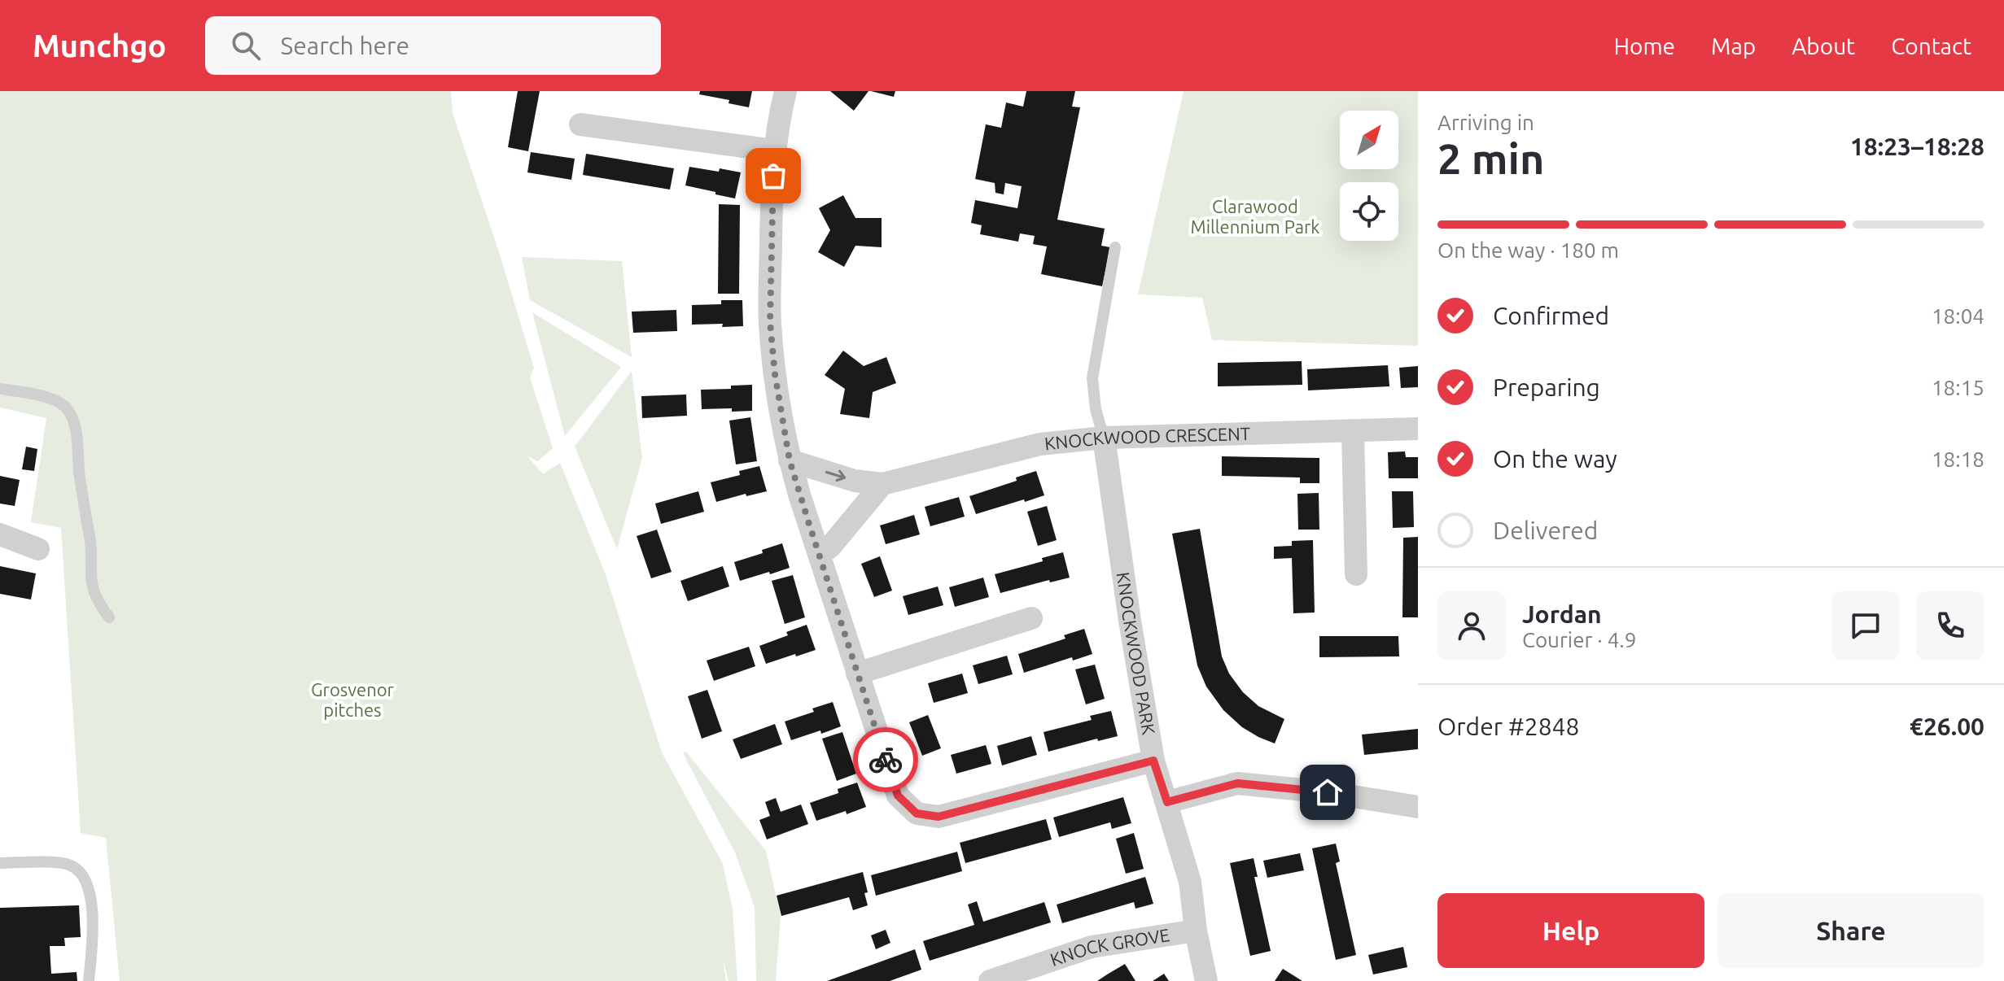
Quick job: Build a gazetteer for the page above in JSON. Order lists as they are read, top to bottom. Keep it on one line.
{"streets":{"street":["KNOCKWOOD CRESCENT","KNOCKWOOD PARK","KNOCK GROVE"]},"crossings":[["KNOCKWOOD CRESCENT","KNOCKWOOD PARK"],["KNOCKWOOD PARK","KNOCK GROVE"]],"parks":["Clarawood Millennium Park","Grosvenor pitches"],"north":"top right","page":{"header":"Munchgo","search":"Search here","nav":["Home","Map","About","Contact"],"heading":["2 min","Arriving in","18:23–18:28"],"panel":["Jordan","Courier · 4.9","Order #2848","€26.00"],"bar":"On the way · 180 m","list":[["Confirmed","18:04"],["Preparing","18:15"],["On the way","18:18"],"Delivered"],"buttons":["Help","Share"]}}
